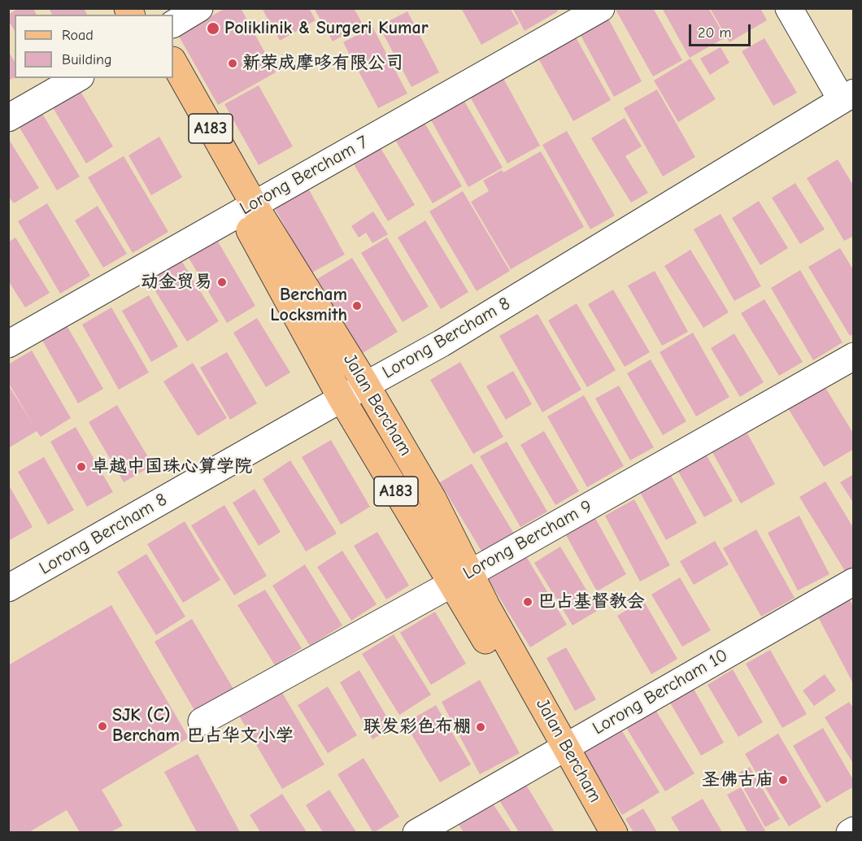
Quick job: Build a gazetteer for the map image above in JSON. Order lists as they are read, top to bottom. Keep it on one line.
{"streets":{"main road":["A183","Jalan Bercham"],"street":["Lorong Bercham 7","Lorong Bercham 8","Lorong Bercham 9","Lorong Bercham 10"]},"crossings":[["Lorong Bercham 7","Jalan Bercham"],["Lorong Bercham 8","Jalan Bercham"],["Jalan Bercham","Lorong Bercham 9"],["Jalan Bercham","Lorong Bercham 10"]],"places":["Poliklinik & Surgeri Kumar","新荣成摩哆有限公司","动金贸易","Bercham Locksmith","卓越中国珠心算学院","巴占基督教会","SJK (C) Bercham 巴占华文小学","联发彩色布棚","圣佛古庙"],"legend":["Road","Building"],"scale_bar":"20 m"}
